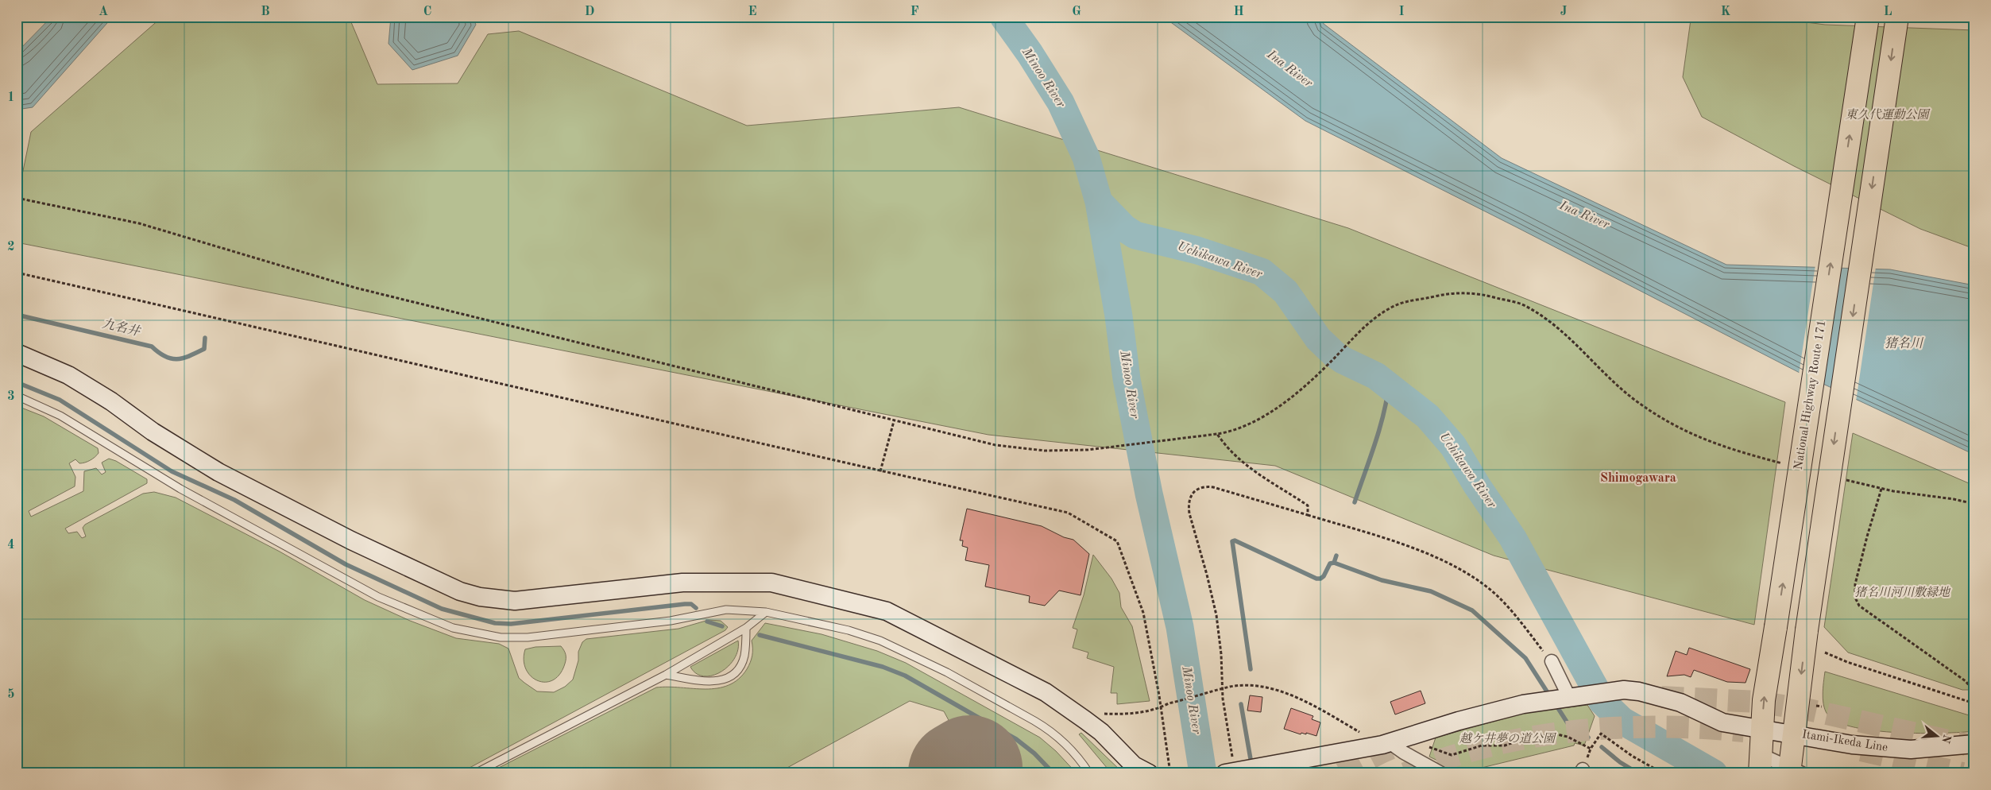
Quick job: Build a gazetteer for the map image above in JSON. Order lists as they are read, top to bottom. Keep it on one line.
{"streets":{"highway":["National Highway Route 171"],"street":["Itami-Ikeda Line"]},"crossings":[["National Highway Route 171","Itami-Ikeda Line"]],"districts":["Shimogawara"],"water":["Ina River","Minoo River","Uchikawa River","九名井","猪名川"],"parks":["東久代運動公園","猪名川河川敷緑地","越ケ井夢の道公園"],"north":"right","grid":{"columns":["A","B","C","D","E","F","G","H","I","J","K","L"],"rows":["1","2","3","4","5"]}}
